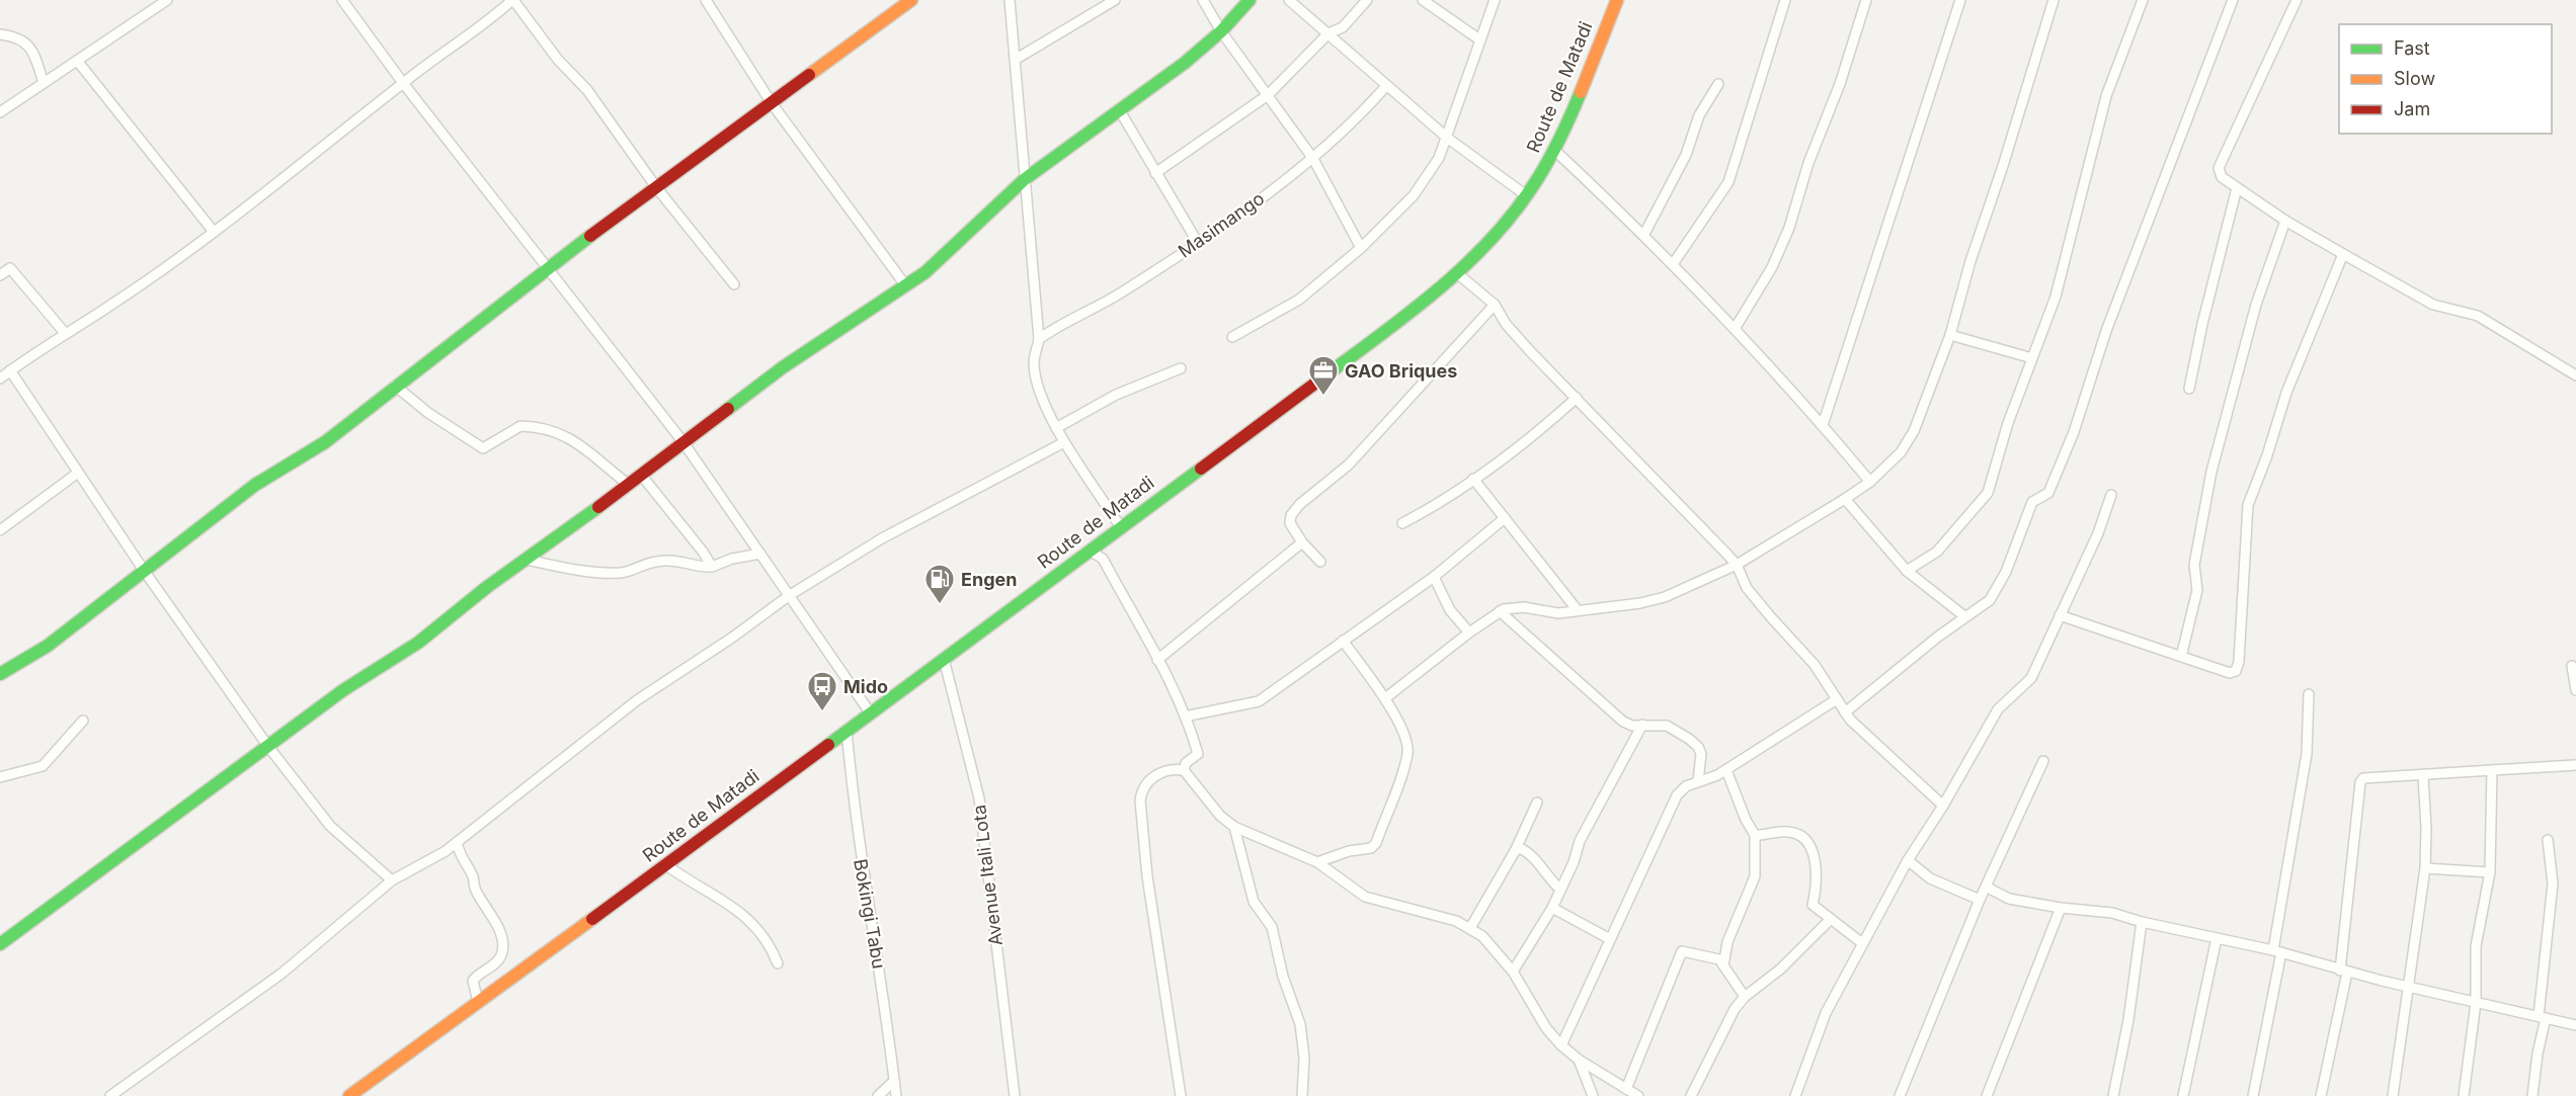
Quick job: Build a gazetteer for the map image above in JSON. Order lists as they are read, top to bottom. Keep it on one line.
{"streets":{"main road":["Route de Matadi"],"street":["Masimango","Avenue Itali Lota","Bokingi Tabu"]},"crossings":[["Route de Matadi","Avenue Itali Lota"],["Route de Matadi","Bokingi Tabu"]],"places":{"office":["GAO Briques"],"fuel station":["Engen"],"bus stop":["Mido"]},"legend":["Fast","Slow","Jam"]}
